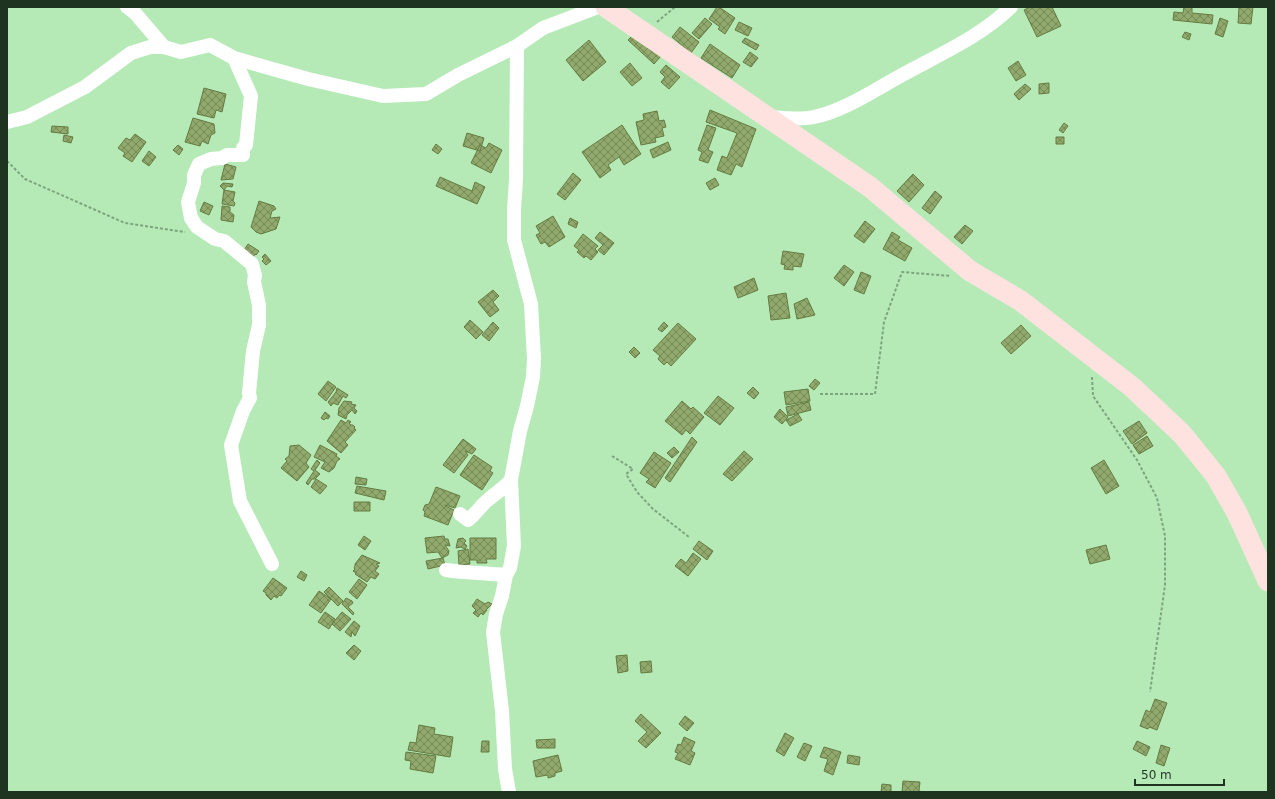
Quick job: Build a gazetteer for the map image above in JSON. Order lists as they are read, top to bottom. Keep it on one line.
{"scale_bar":"50 m"}
